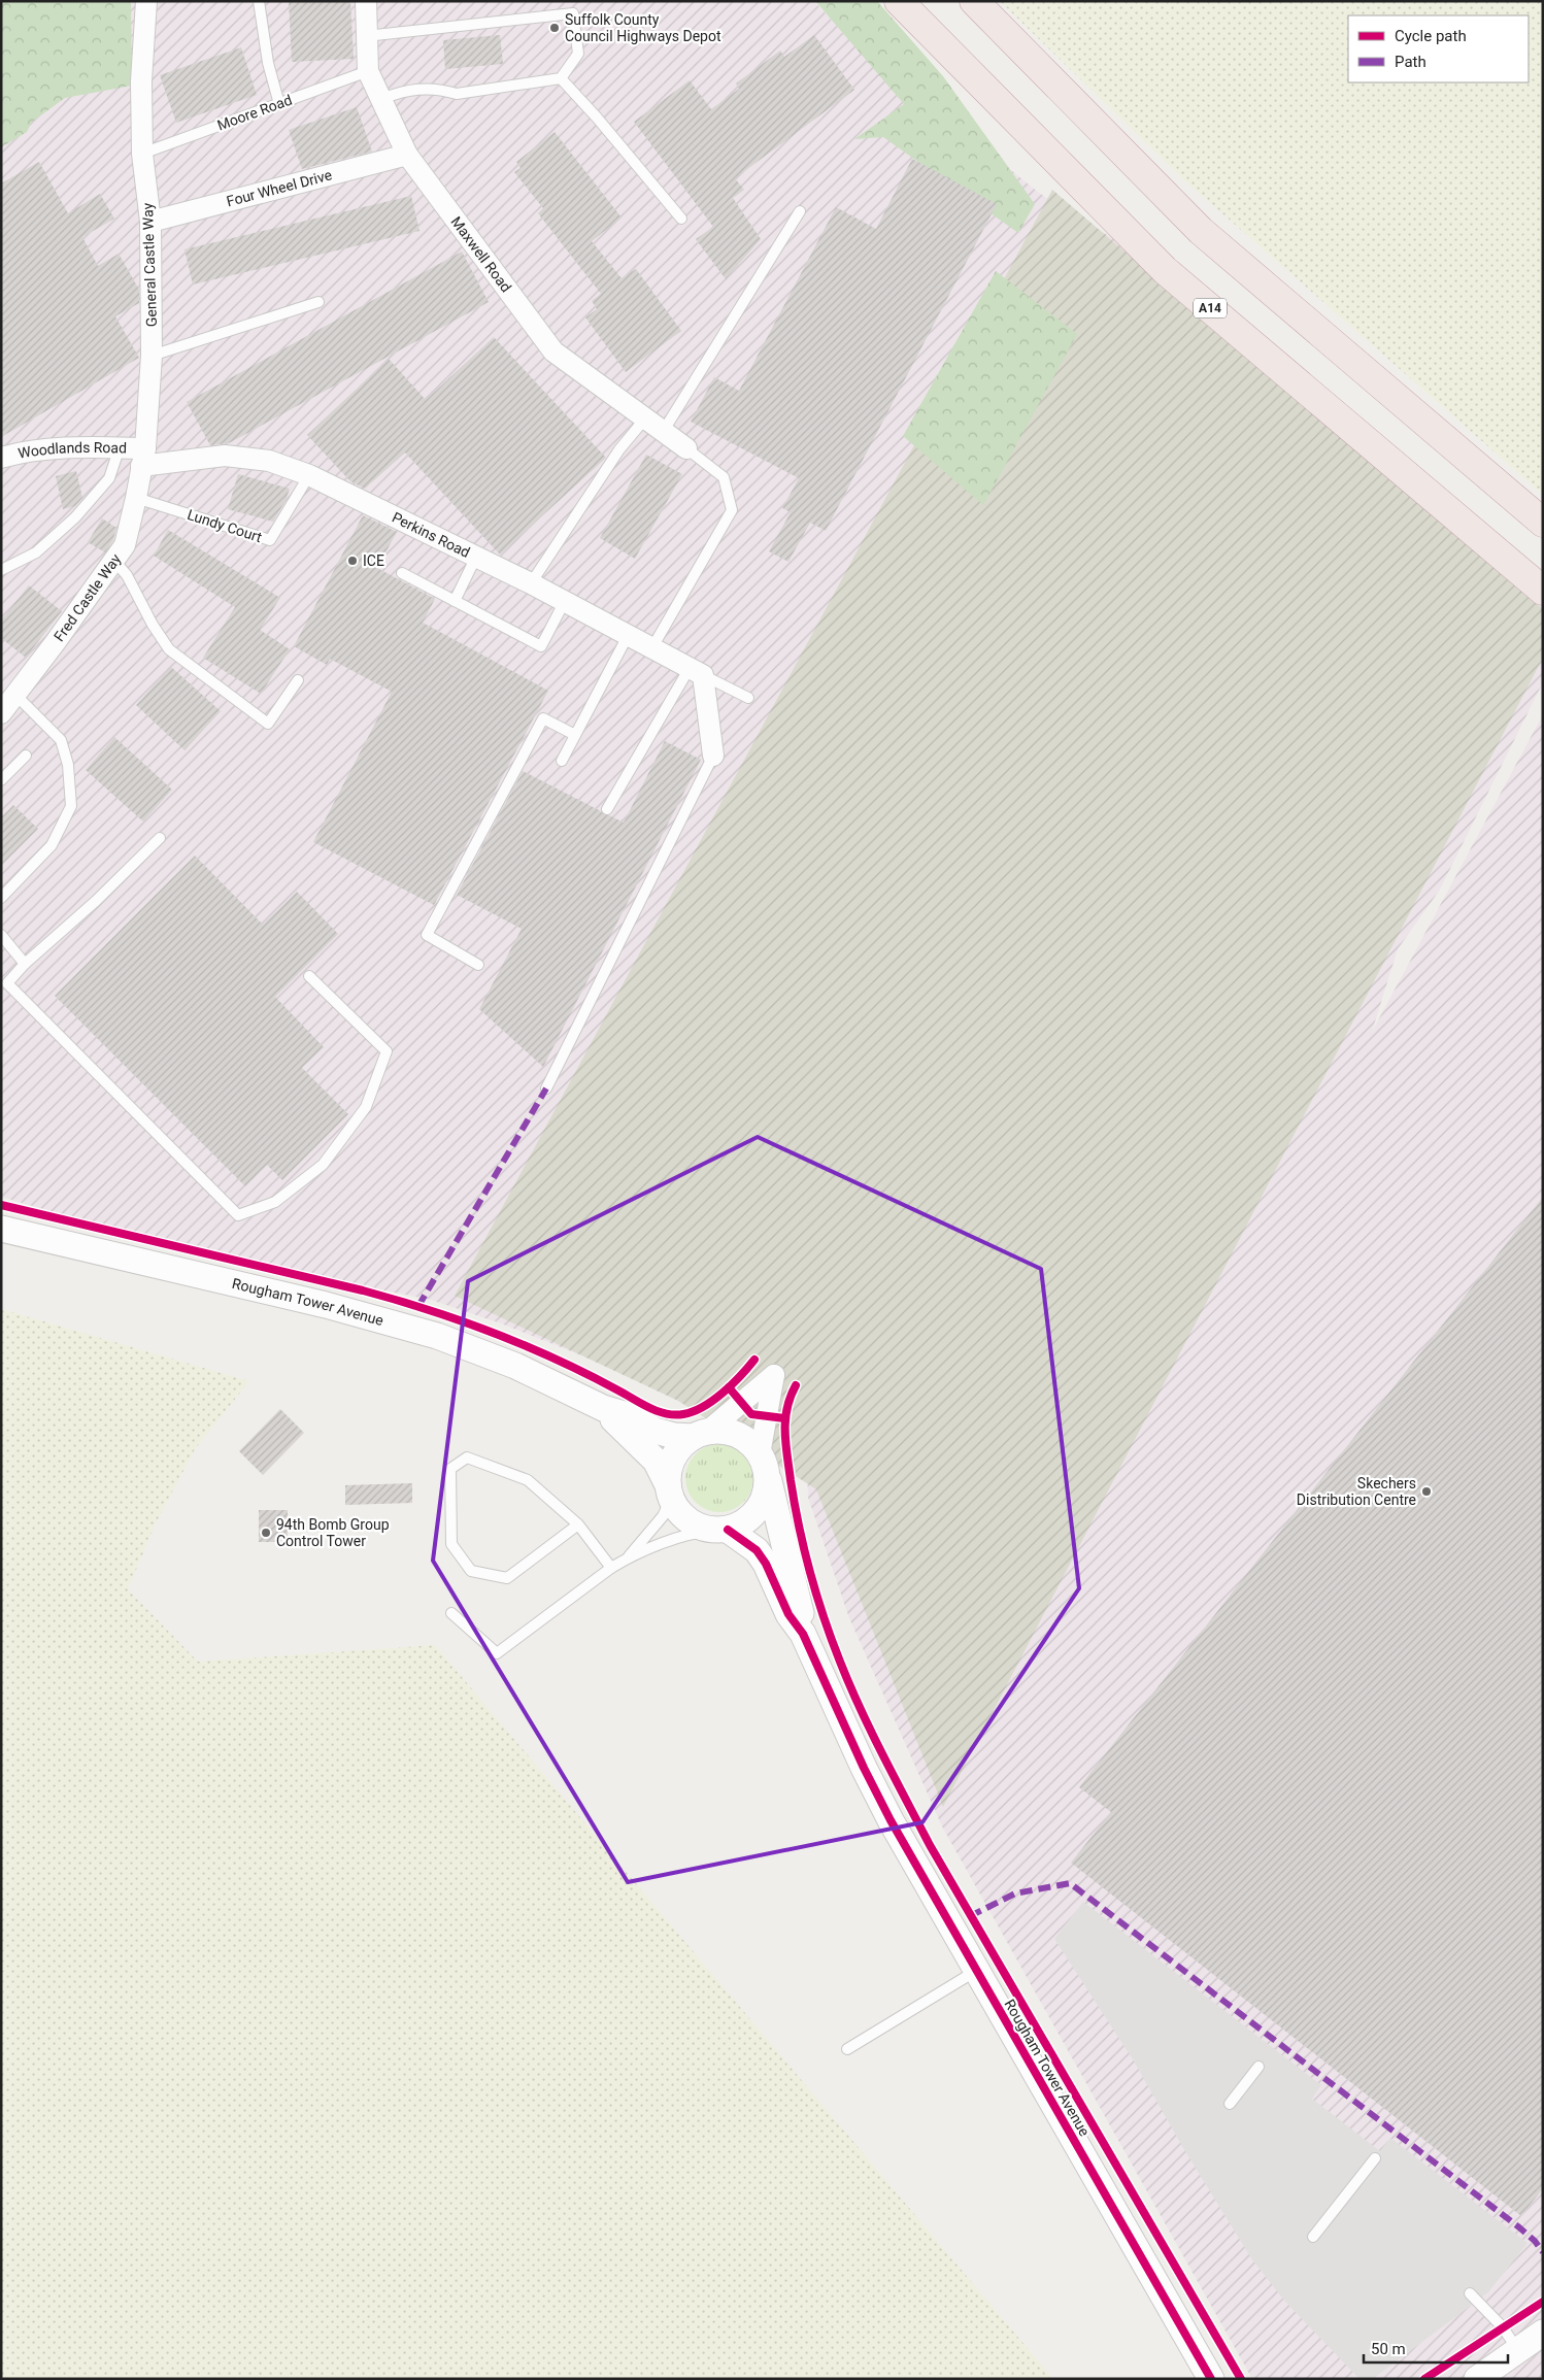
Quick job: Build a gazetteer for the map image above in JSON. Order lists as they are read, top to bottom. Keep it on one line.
{"streets":{"highway":["A14"],"street":["Four Wheel Drive","Maxwell Road","General Castle Way","Woodlands Road","Perkins Road","Fred Castle Way","Rougham Tower Avenue"],"lane":["Moore Road","Lundy Court"]},"crossings":[["Moore Road","Maxwell Road"],["Moore Road","General Castle Way"],["Four Wheel Drive","Maxwell Road"],["Four Wheel Drive","General Castle Way"],["General Castle Way","Woodlands Road"],["General Castle Way","Perkins Road"],["General Castle Way","Fred Castle Way"],["Woodlands Road","Perkins Road"],["Woodlands Road","Fred Castle Way"],["Lundy Court","Perkins Road"],["Lundy Court","Fred Castle Way"],["Perkins Road","Fred Castle Way"]],"places":["Suffolk County Council Highways Depot","ICE","Skechers Distribution Centre","94th Bomb Group Control Tower"],"legend":["Cycle path","Path"],"scale_bar":"50 m"}
